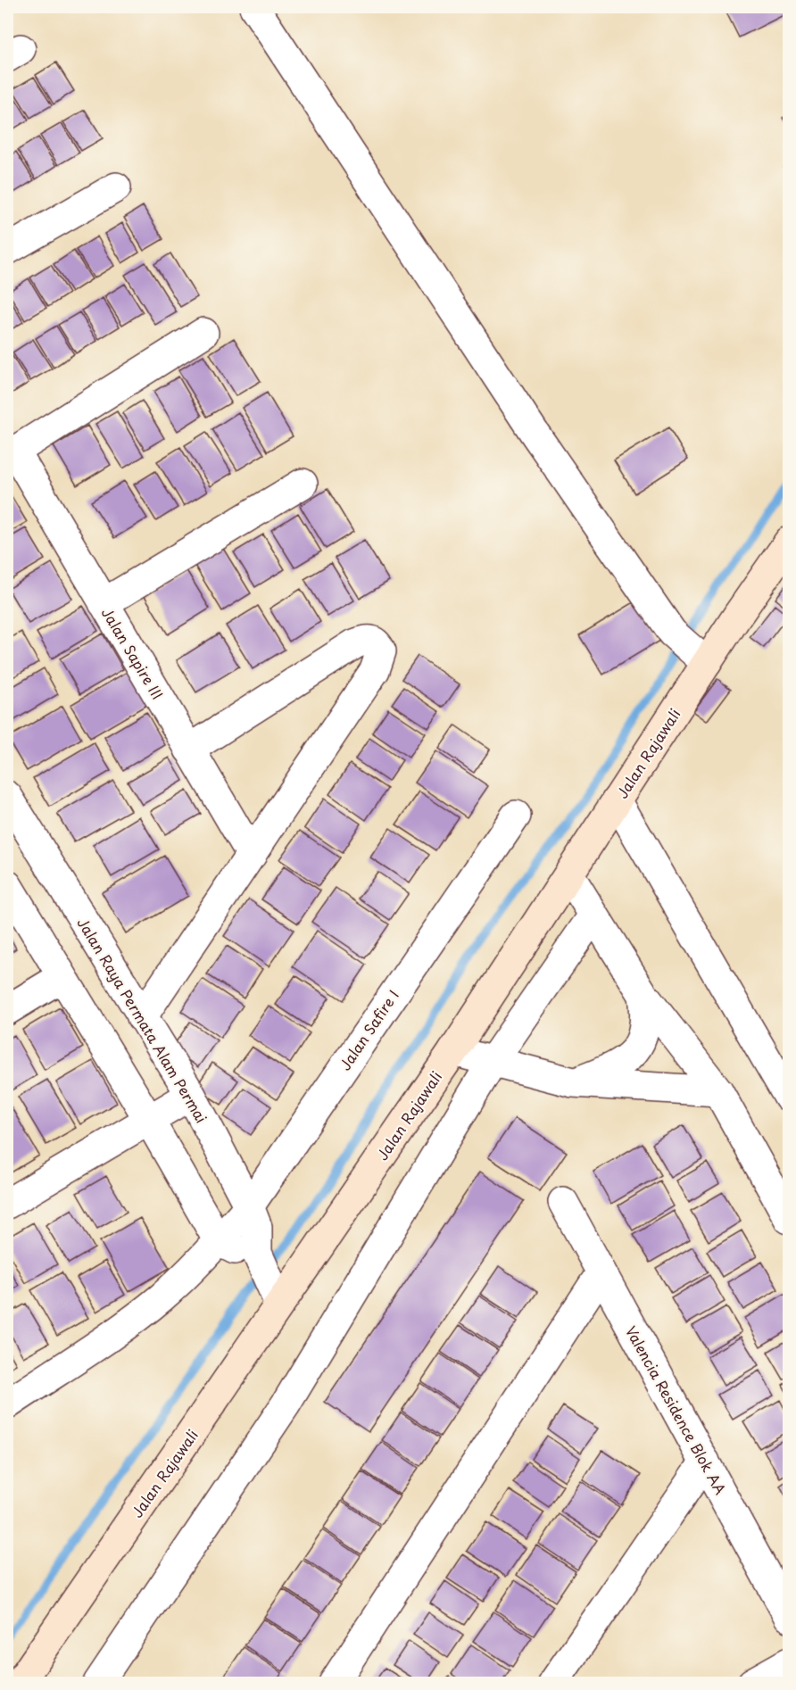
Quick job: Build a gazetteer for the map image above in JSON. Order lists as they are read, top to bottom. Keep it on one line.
{"streets":{"street":["Jalan Sapire III","Jalan Rajawali","Jalan Raya Permata Alam Permai","Jalan Safire I","Valencia Residence Blok AA"]},"crossings":[["Jalan Rajawali","Jalan Raya Permata Alam Permai"],["Jalan Raya Permata Alam Permai","Jalan Safire I"]]}
